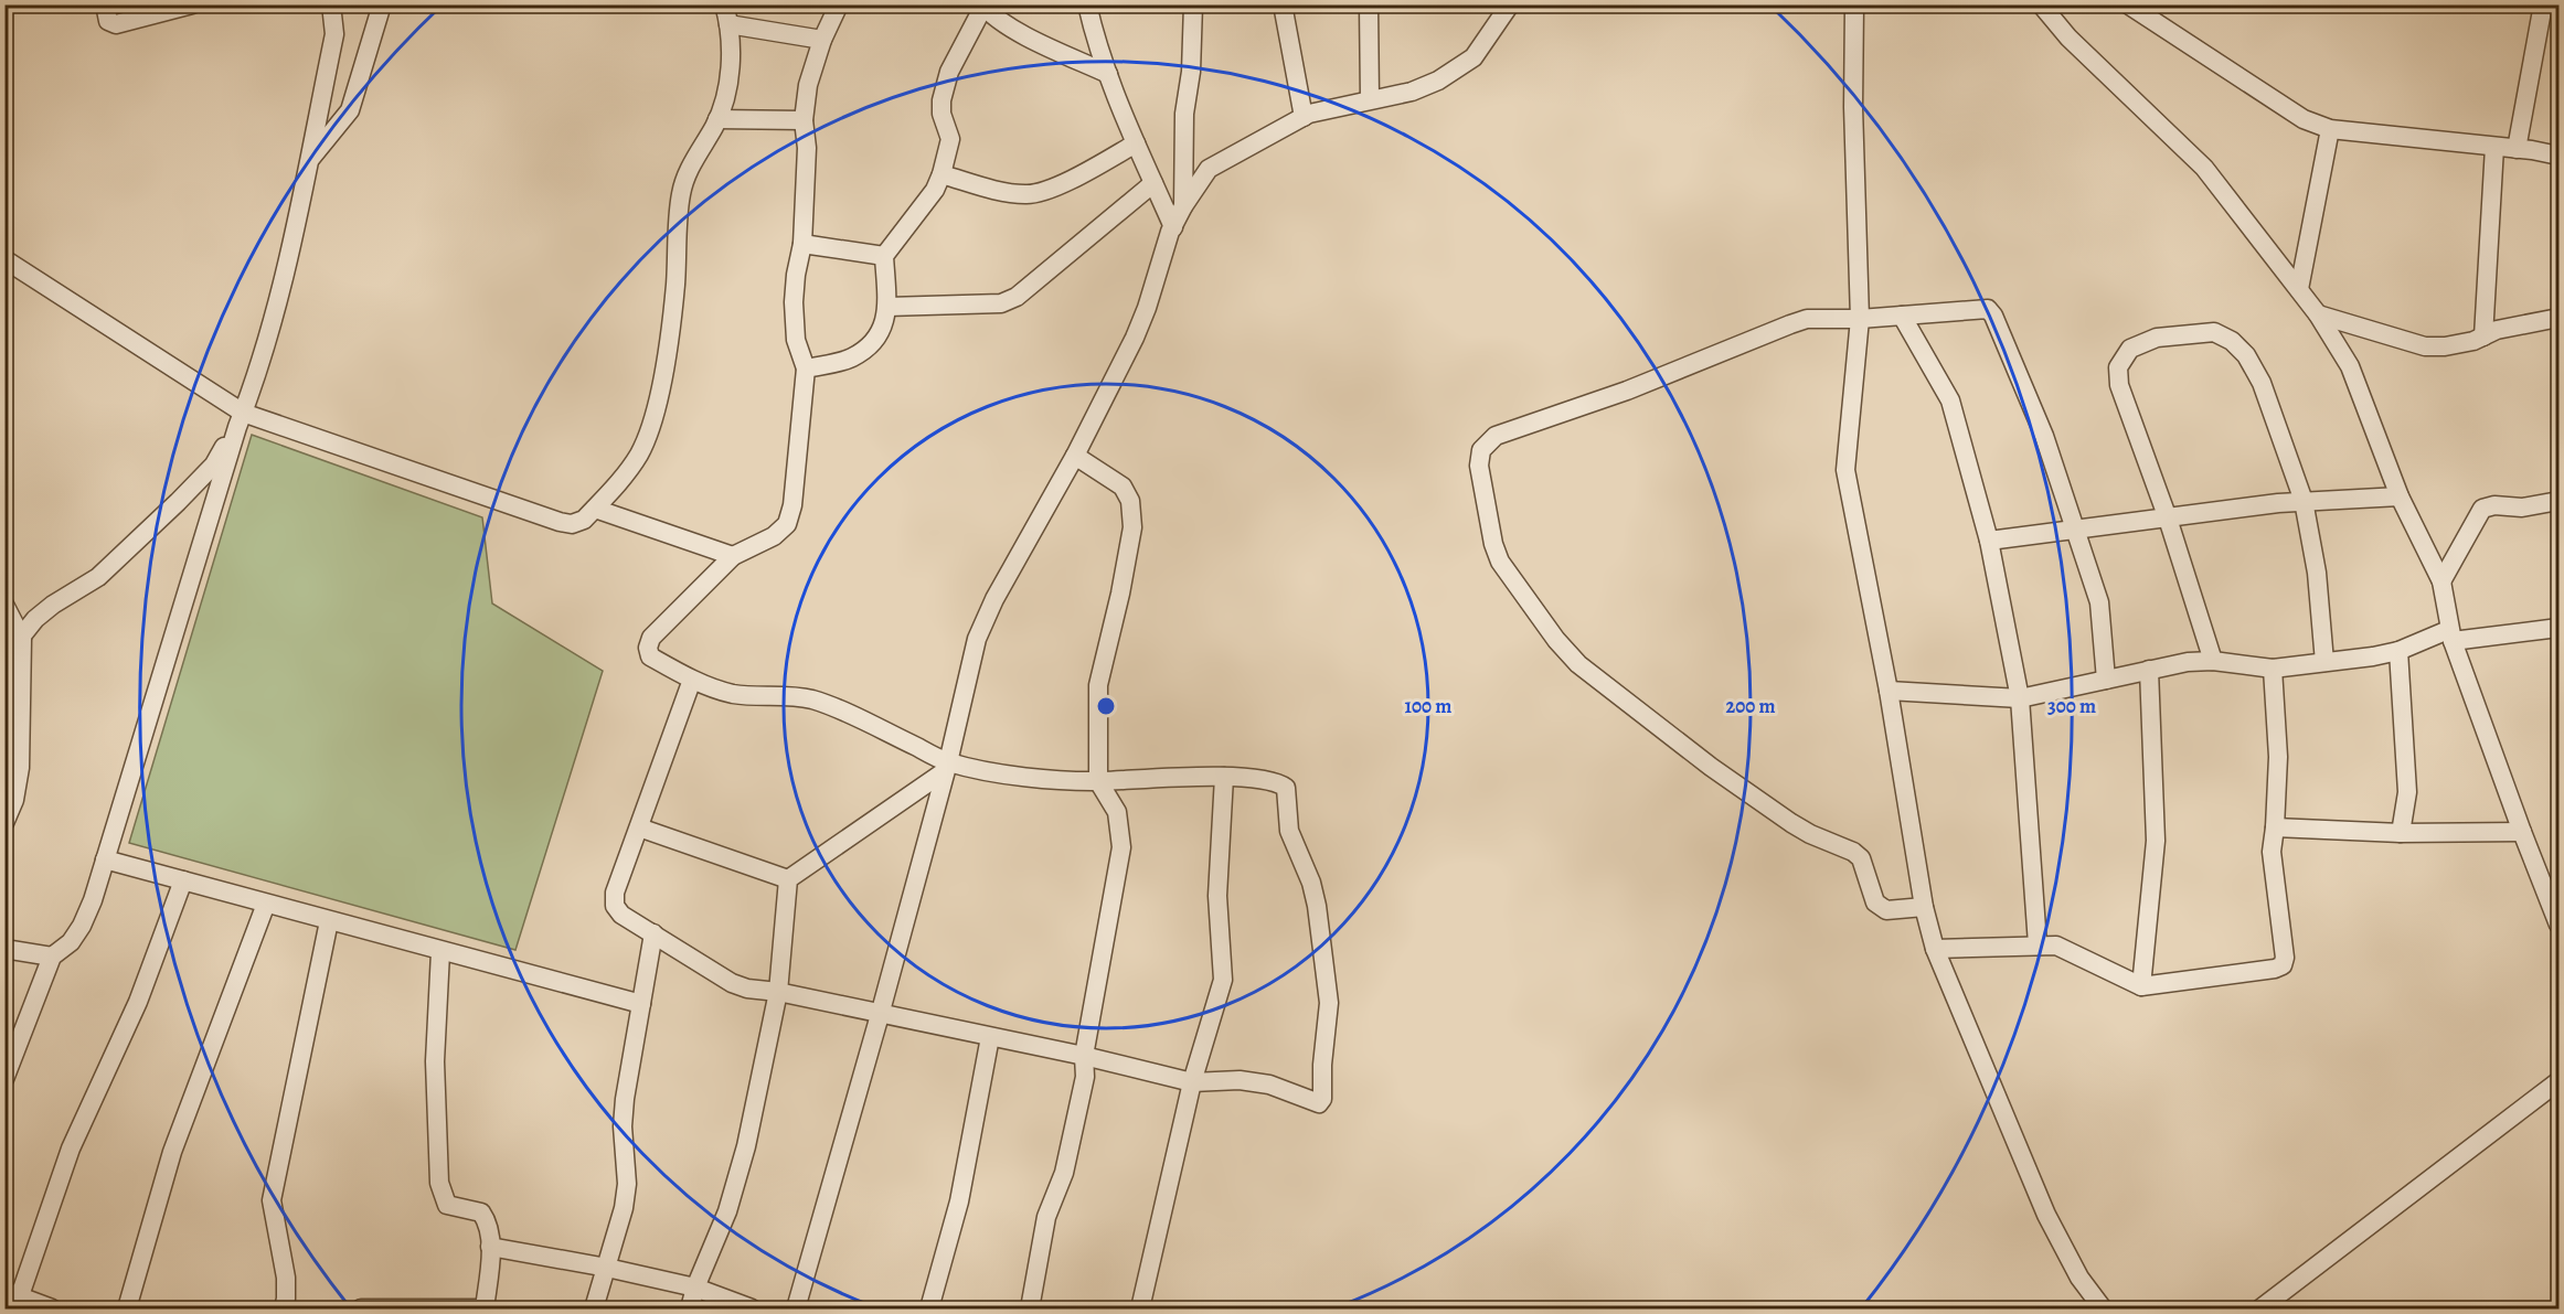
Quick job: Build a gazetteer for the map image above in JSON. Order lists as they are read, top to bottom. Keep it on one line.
{"rings":["100 m","200 m","300 m"]}
